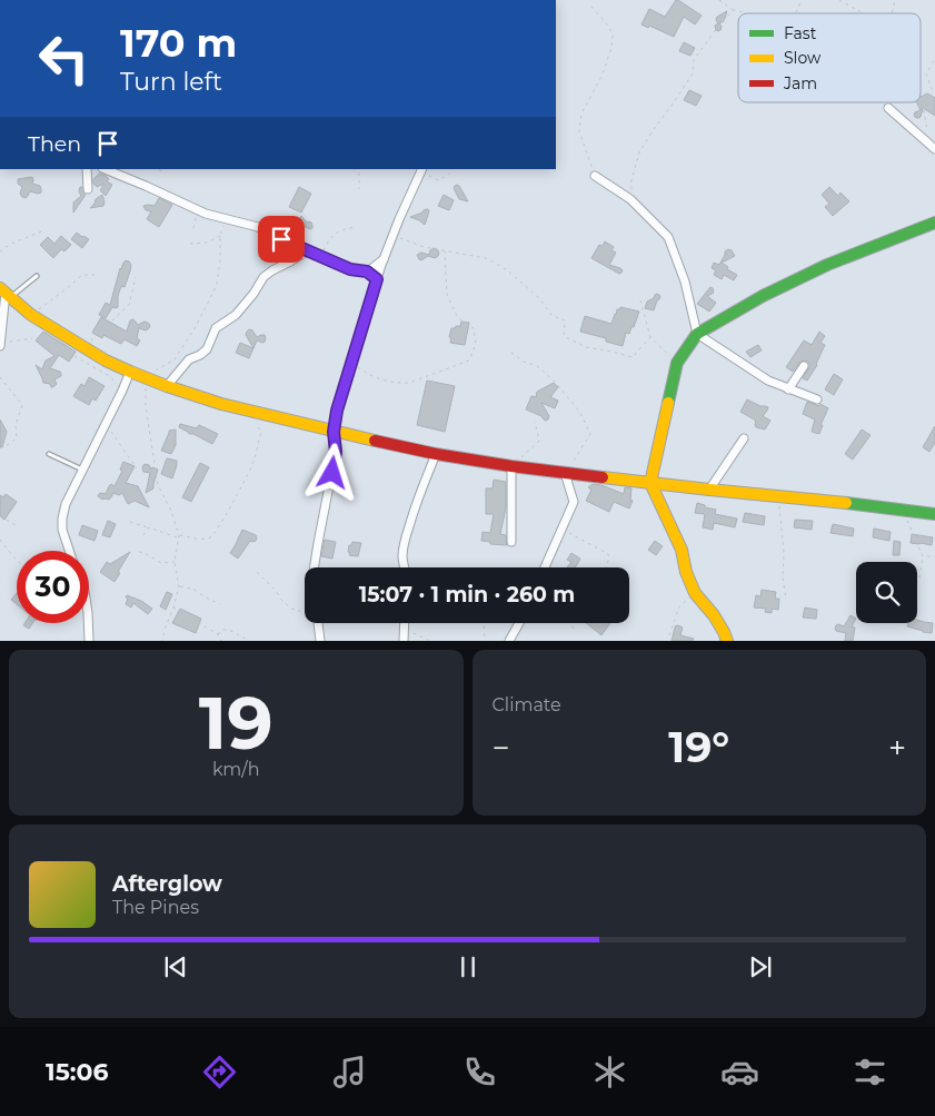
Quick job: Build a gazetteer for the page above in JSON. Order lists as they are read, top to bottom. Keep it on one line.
{"legend":["Fast","Slow","Jam"],"page":{"turn":["170 m","Turn left"],"then":"Then","limit":"30","trip":"15:07 · 1 min · 260 m","tile":[["19","km/h"],"Climate"],"heat":["−","19°","+"],"song":["Afterglow","The Pines"],"tabs":"15:06"}}
